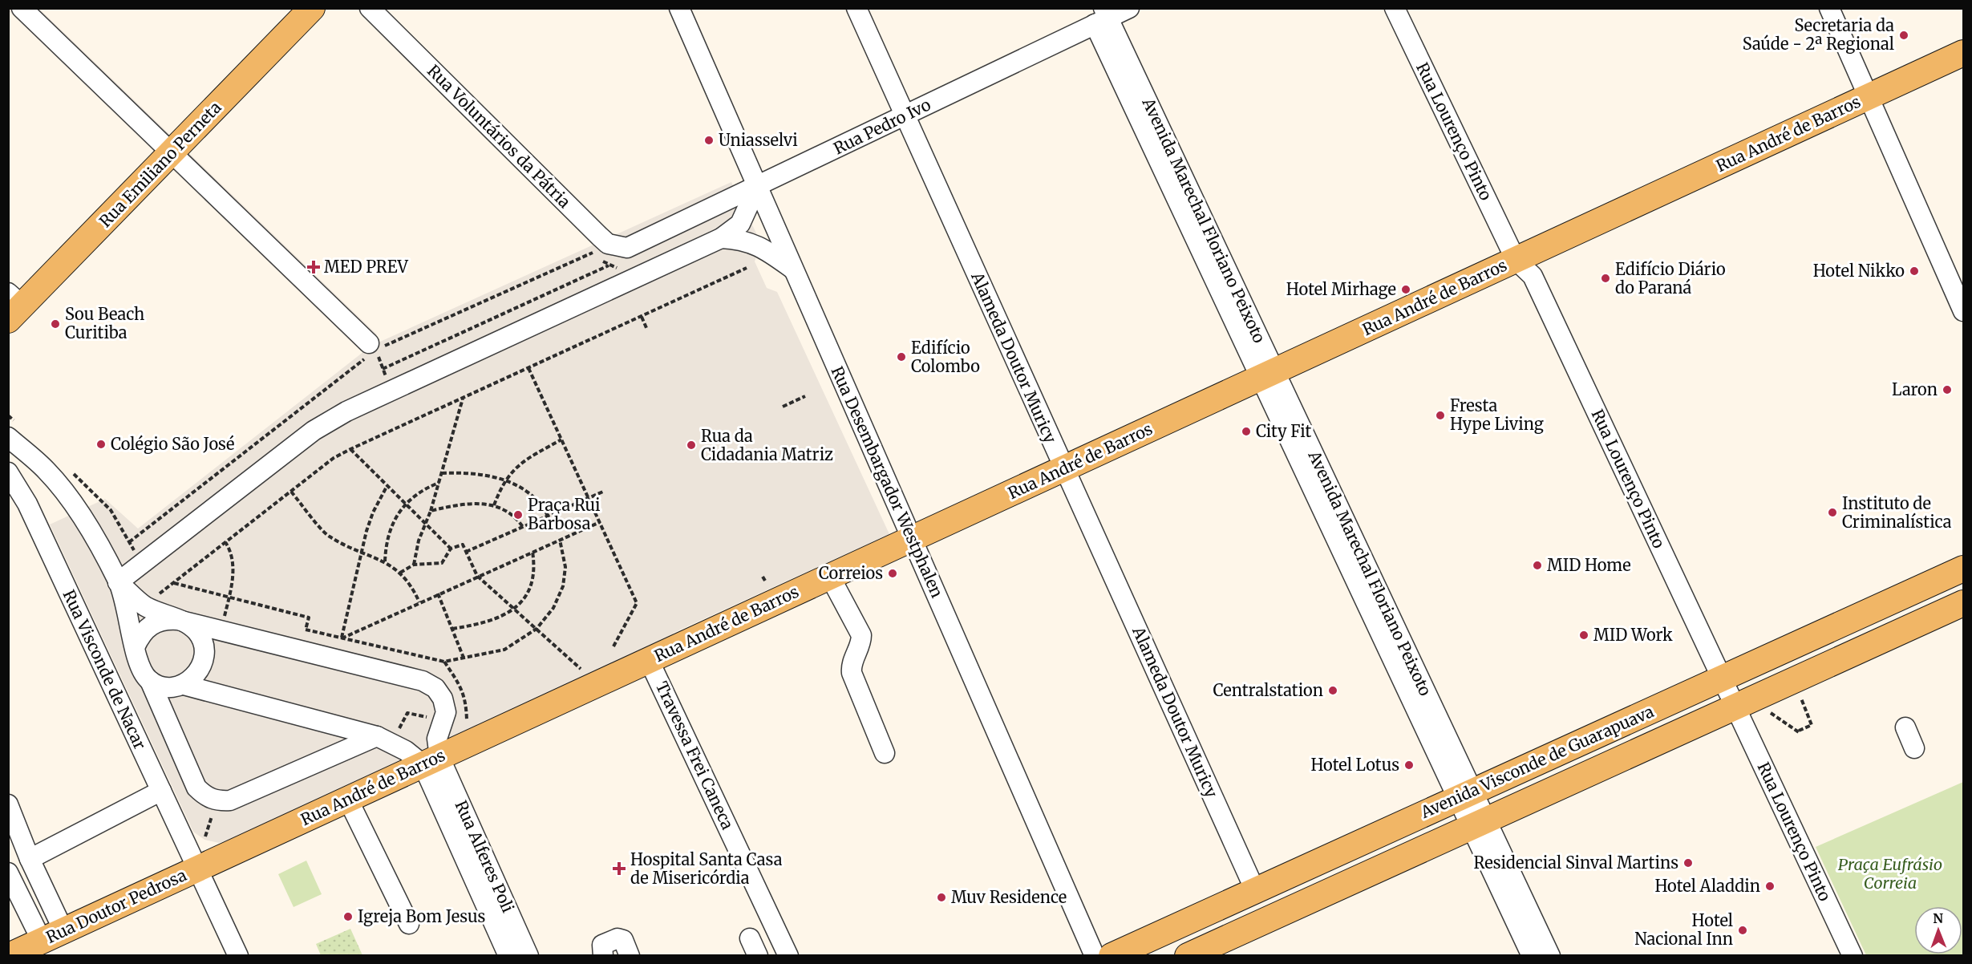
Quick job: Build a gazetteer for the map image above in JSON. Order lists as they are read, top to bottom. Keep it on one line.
{"streets":{"main road":["Rua André de Barros","Rua Emiliano Perneta","Avenida Visconde de Guarapuava","Rua Doutor Pedrosa"],"street":["Rua Pedro Ivo","Rua Lourenço Pinto","Rua Voluntários da Pátria","Avenida Marechal Floriano Peixoto","Alameda Doutor Muricy","Rua Desembargador Westphalen","Rua Visconde de Nacar","Travessa Frei Caneca","Rua Alferes Poli"]},"crossings":[["Rua Pedro Ivo","Rua Voluntários da Pátria"],["Rua Pedro Ivo","Avenida Marechal Floriano Peixoto"],["Rua Pedro Ivo","Alameda Doutor Muricy"],["Rua Pedro Ivo","Rua Desembargador Westphalen"],["Rua Lourenço Pinto","Rua André de Barros"],["Rua Lourenço Pinto","Avenida Visconde de Guarapuava"],["Rua André de Barros","Avenida Marechal Floriano Peixoto"],["Rua André de Barros","Alameda Doutor Muricy"],["Rua André de Barros","Rua Desembargador Westphalen"],["Rua André de Barros","Rua Visconde de Nacar"],["Rua André de Barros","Travessa Frei Caneca"],["Rua André de Barros","Rua Alferes Poli"],["Rua André de Barros","Rua Doutor Pedrosa"],["Avenida Marechal Floriano Peixoto","Avenida Visconde de Guarapuava"],["Alameda Doutor Muricy","Avenida Visconde de Guarapuava"],["Rua Visconde de Nacar","Rua Doutor Pedrosa"]],"parks":["Praça Eufrásio Correia"],"places":{"other":["Secretaria da Saúde - 2ª Regional","Uniasselvi","Hotel Nikko","Edifício Diário do Paraná","Hotel Mirhage","Sou Beach Curitiba","Edifício Colombo","Laron","Fresta Hype Living","City Fit","Colégio São José","Rua da Cidadania Matriz","Instituto de Criminalística","Praça Rui Barbosa","MID Home","Correios","MID Work","Centralstation","Hotel Lotus","Residencial Sinval Martins","Hotel Aladdin","Muv Residence","Igreja Bom Jesus","Hotel Nacional Inn"],"health":["MED PREV","Hospital Santa Casa de Misericórdia"]},"north":"top"}
